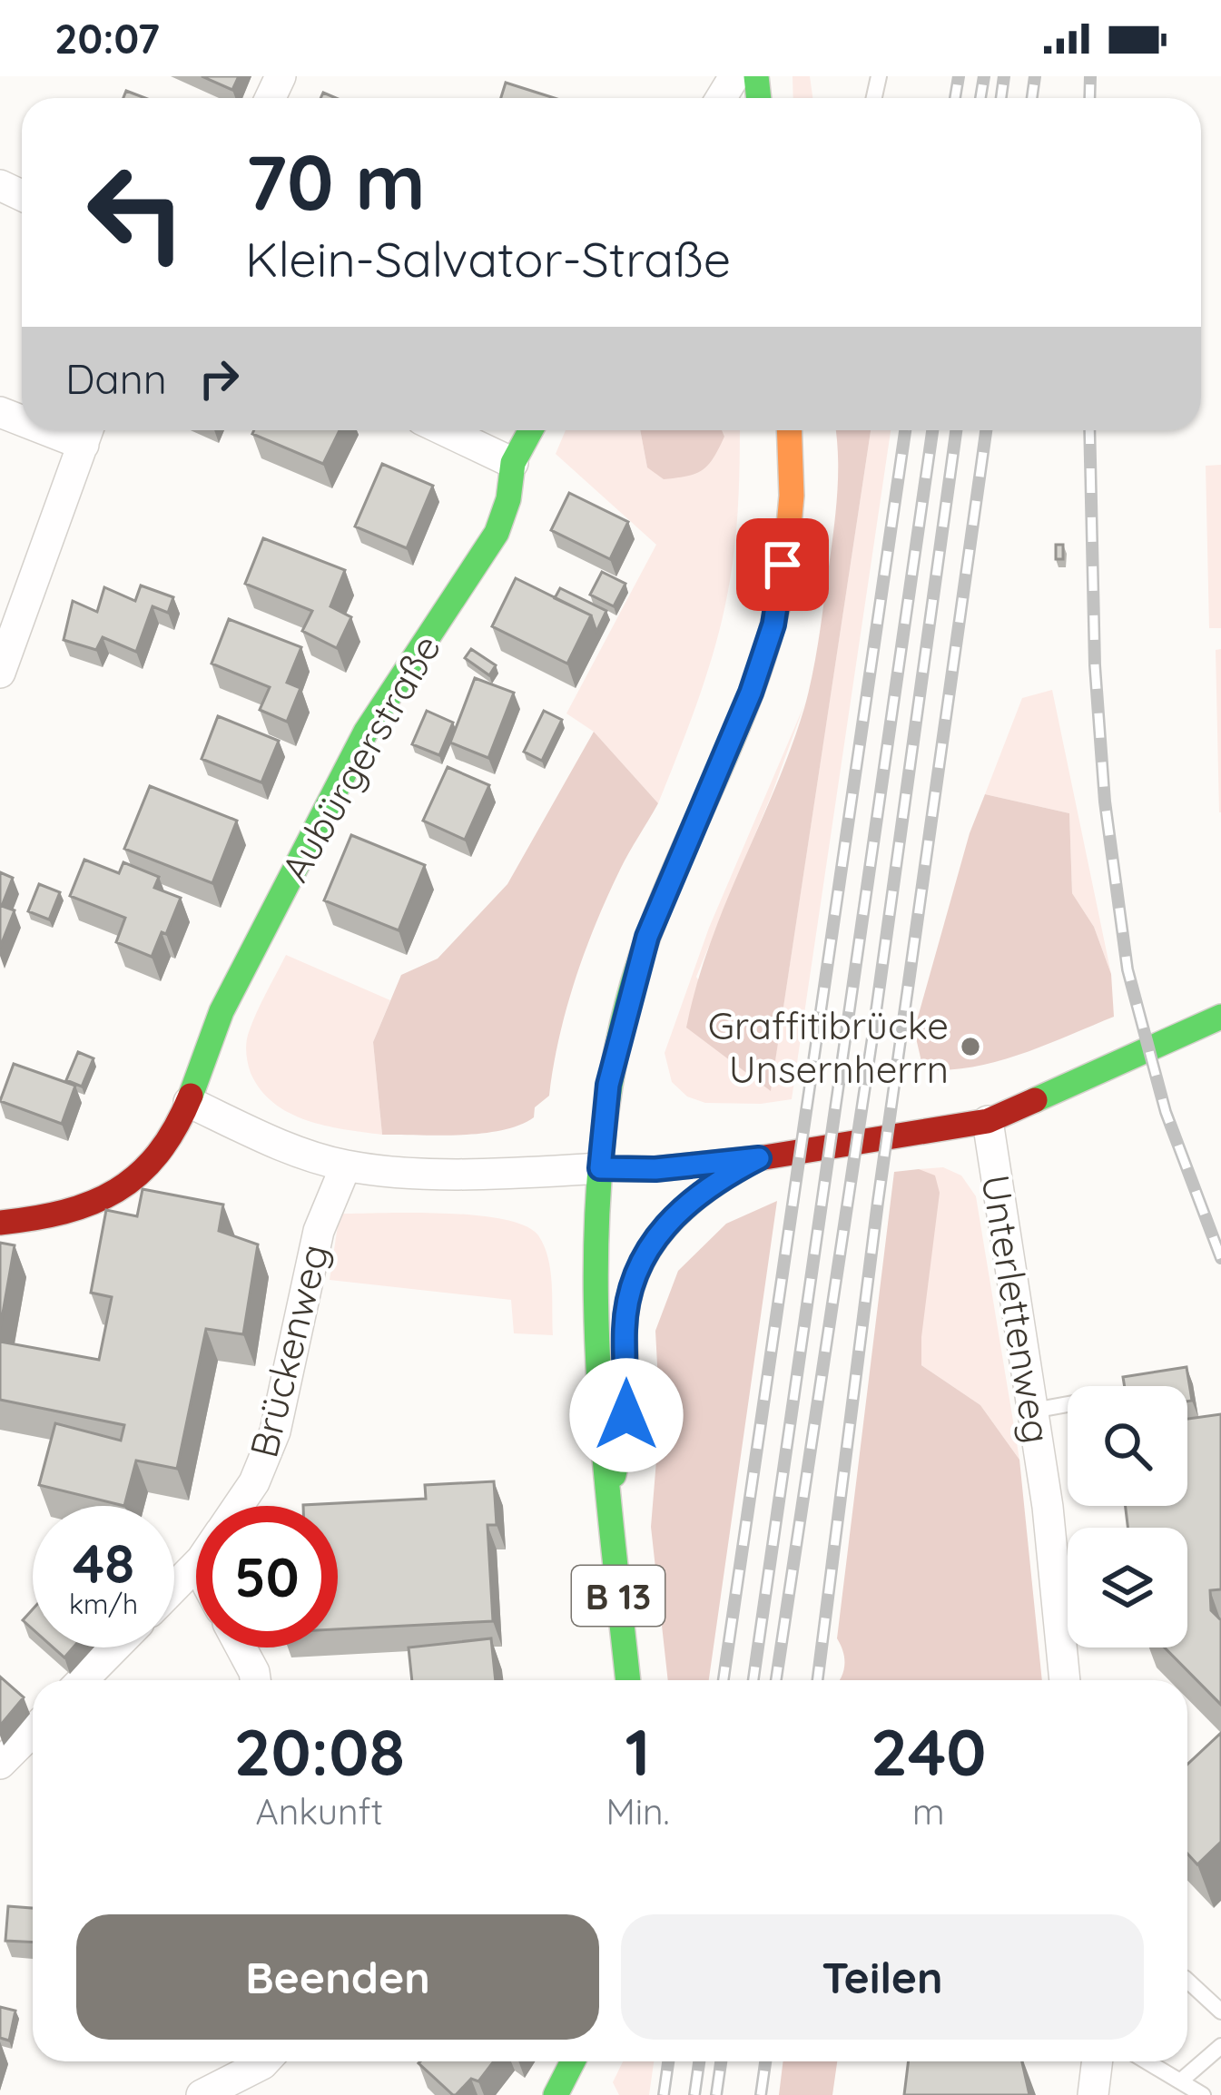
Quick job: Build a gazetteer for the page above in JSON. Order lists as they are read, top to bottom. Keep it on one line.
{"streets":{"main road":["Aubürgerstraße","B 13"],"street":["Unterlettenweg","Brückenweg"]},"places":["Graffitibrücke Unsernherrn"],"page":{"status":"20:07","turn":["70 m","Klein-Salvator-Straße"],"then":"Dann","speed":"48 km/h","limit":"50","eta":["20:08","Ankunft","1","Min.","240","m"],"buttons":["Beenden","Teilen"]}}
